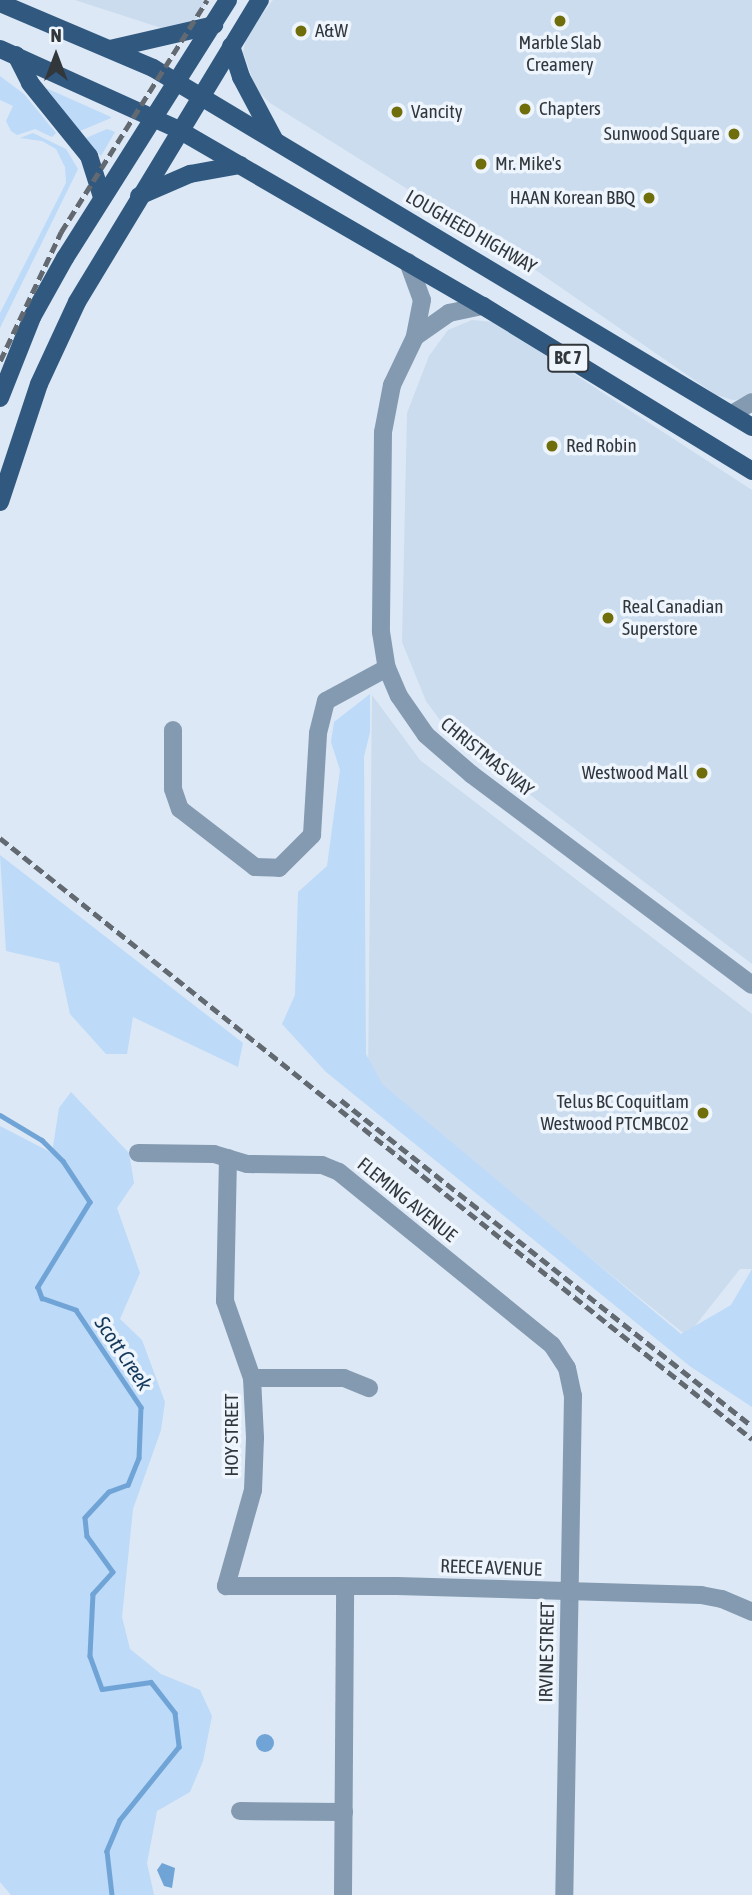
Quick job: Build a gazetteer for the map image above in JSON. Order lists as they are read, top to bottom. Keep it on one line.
{"streets":{"main road":["LOUGHEED HIGHWAY","BC 7"],"street":["CHRISTMAS WAY","FLEMING AVENUE","HOY STREET","REECE AVENUE","IRVINE STREET"]},"crossings":[["LOUGHEED HIGHWAY","BC 7"],["BC 7","CHRISTMAS WAY"],["FLEMING AVENUE","HOY STREET"],["FLEMING AVENUE","IRVINE STREET"],["HOY STREET","REECE AVENUE"],["REECE AVENUE","IRVINE STREET"]],"water":["Scott Creek"],"places":["Marble Slab Creamery","A&W","Chapters","Vancity","Sunwood Square","Mr. Mike's","HAAN Korean BBQ","Red Robin","Real Canadian Superstore","Westwood Mall","Telus BC Coquitlam Westwood PTCMBC02"],"north":"top"}
